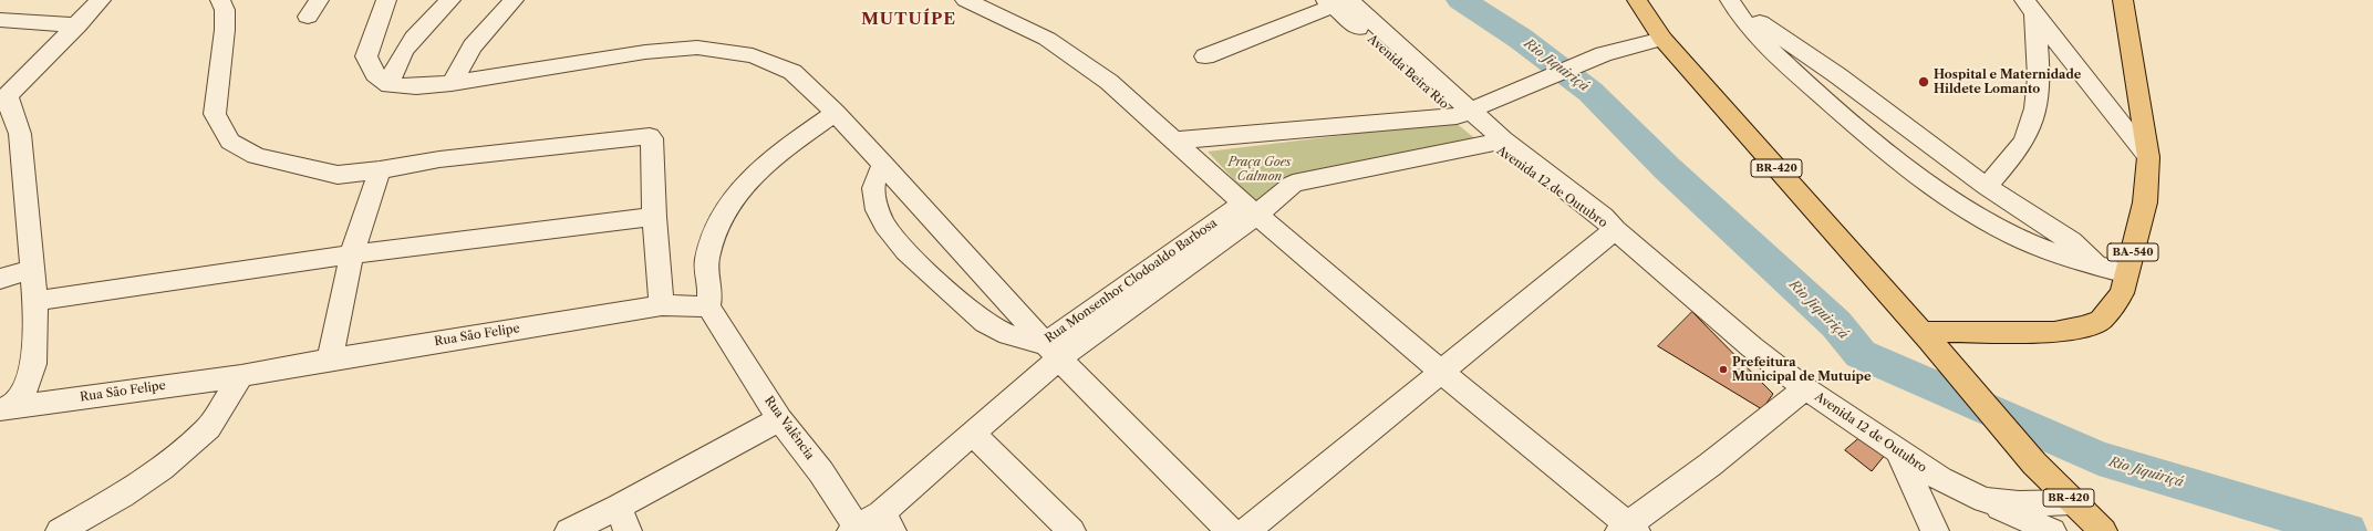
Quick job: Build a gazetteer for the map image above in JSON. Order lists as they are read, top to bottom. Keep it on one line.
{"streets":{"main road":["BR-420","BA-540"],"street":["Avenida Beira Rio","Avenida 12 de Outubro","Rua Monsenhor Clodoaldo Barbosa","Rua São Felipe","Rua Valência"]},"crossings":[["Avenida Beira Rio","Avenida 12 de Outubro"],["BR-420","Avenida 12 de Outubro"],["BR-420","BA-540"],["Rua São Felipe","Rua Valência"]],"districts":["MUTUÍPE"],"water":["Rio Jiquiriçá"],"parks":["Praça Goes Calmon"],"places":["Hospital e Maternidade Hildete Lomanto","Prefeitura Municipal de Mutuípe"]}
